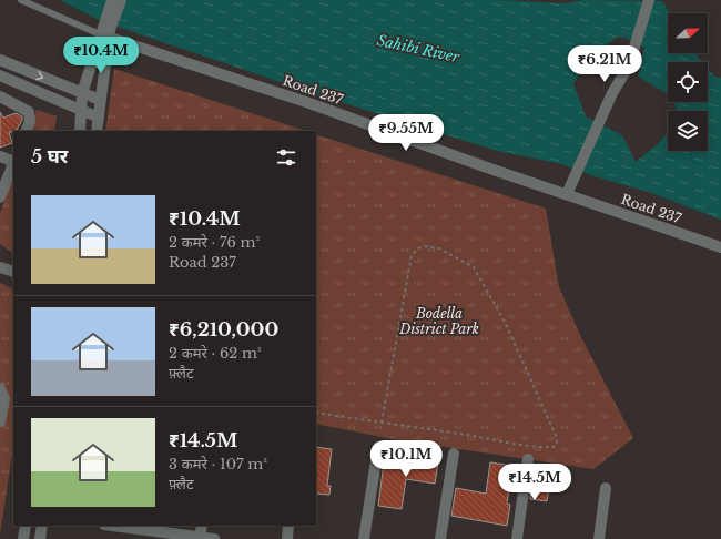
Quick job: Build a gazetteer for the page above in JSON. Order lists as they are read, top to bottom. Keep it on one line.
{"streets":{"street":["Road 237"]},"water":["Sahibi River"],"parks":["Bodella District Park"],"north":"right","page":{"price":["₹10.4M","₹6.21M","₹9.55M","₹10.1M","₹14.5M"],"heading":"5 घर","list":[{"name":"₹10.4M","note":"2 कमरे · 76 m² · Road 237"},{"name":"₹6,210,000","note":"2 कमरे · 62 m² · फ़्लैट"},{"name":"₹14.5M","note":"3 कमरे · 107 m² · फ़्लैट"}]}}
